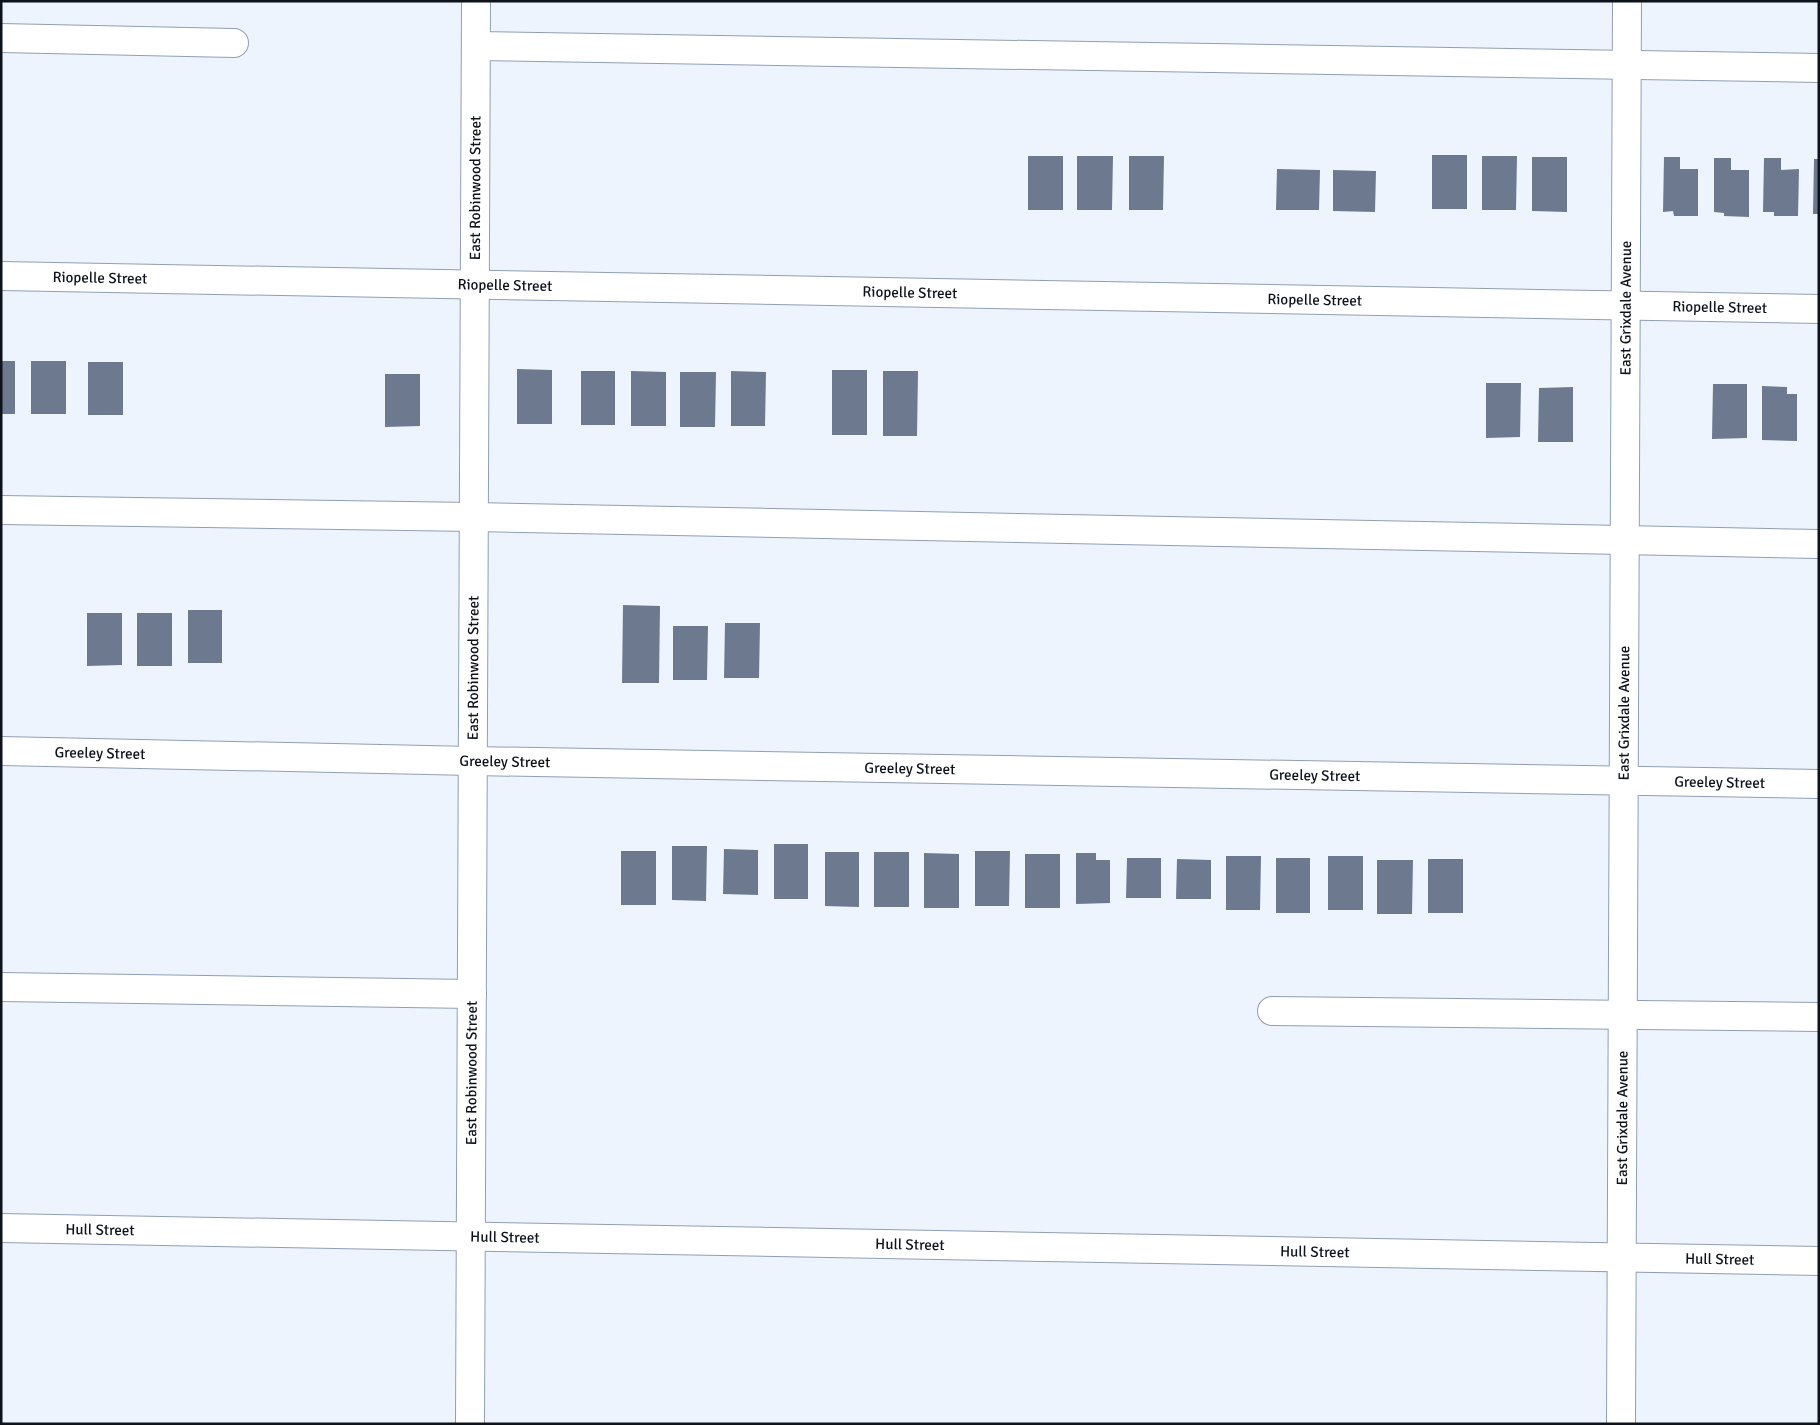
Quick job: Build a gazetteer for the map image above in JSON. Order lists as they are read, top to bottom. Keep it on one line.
{"streets":{"street":["East Robinwood Street","Riopelle Street","East Grixdale Avenue","Greeley Street","Hull Street"]},"crossings":[["East Robinwood Street","Riopelle Street"],["East Robinwood Street","Greeley Street"],["East Robinwood Street","Hull Street"],["Riopelle Street","East Grixdale Avenue"],["East Grixdale Avenue","Greeley Street"],["East Grixdale Avenue","Hull Street"]]}
